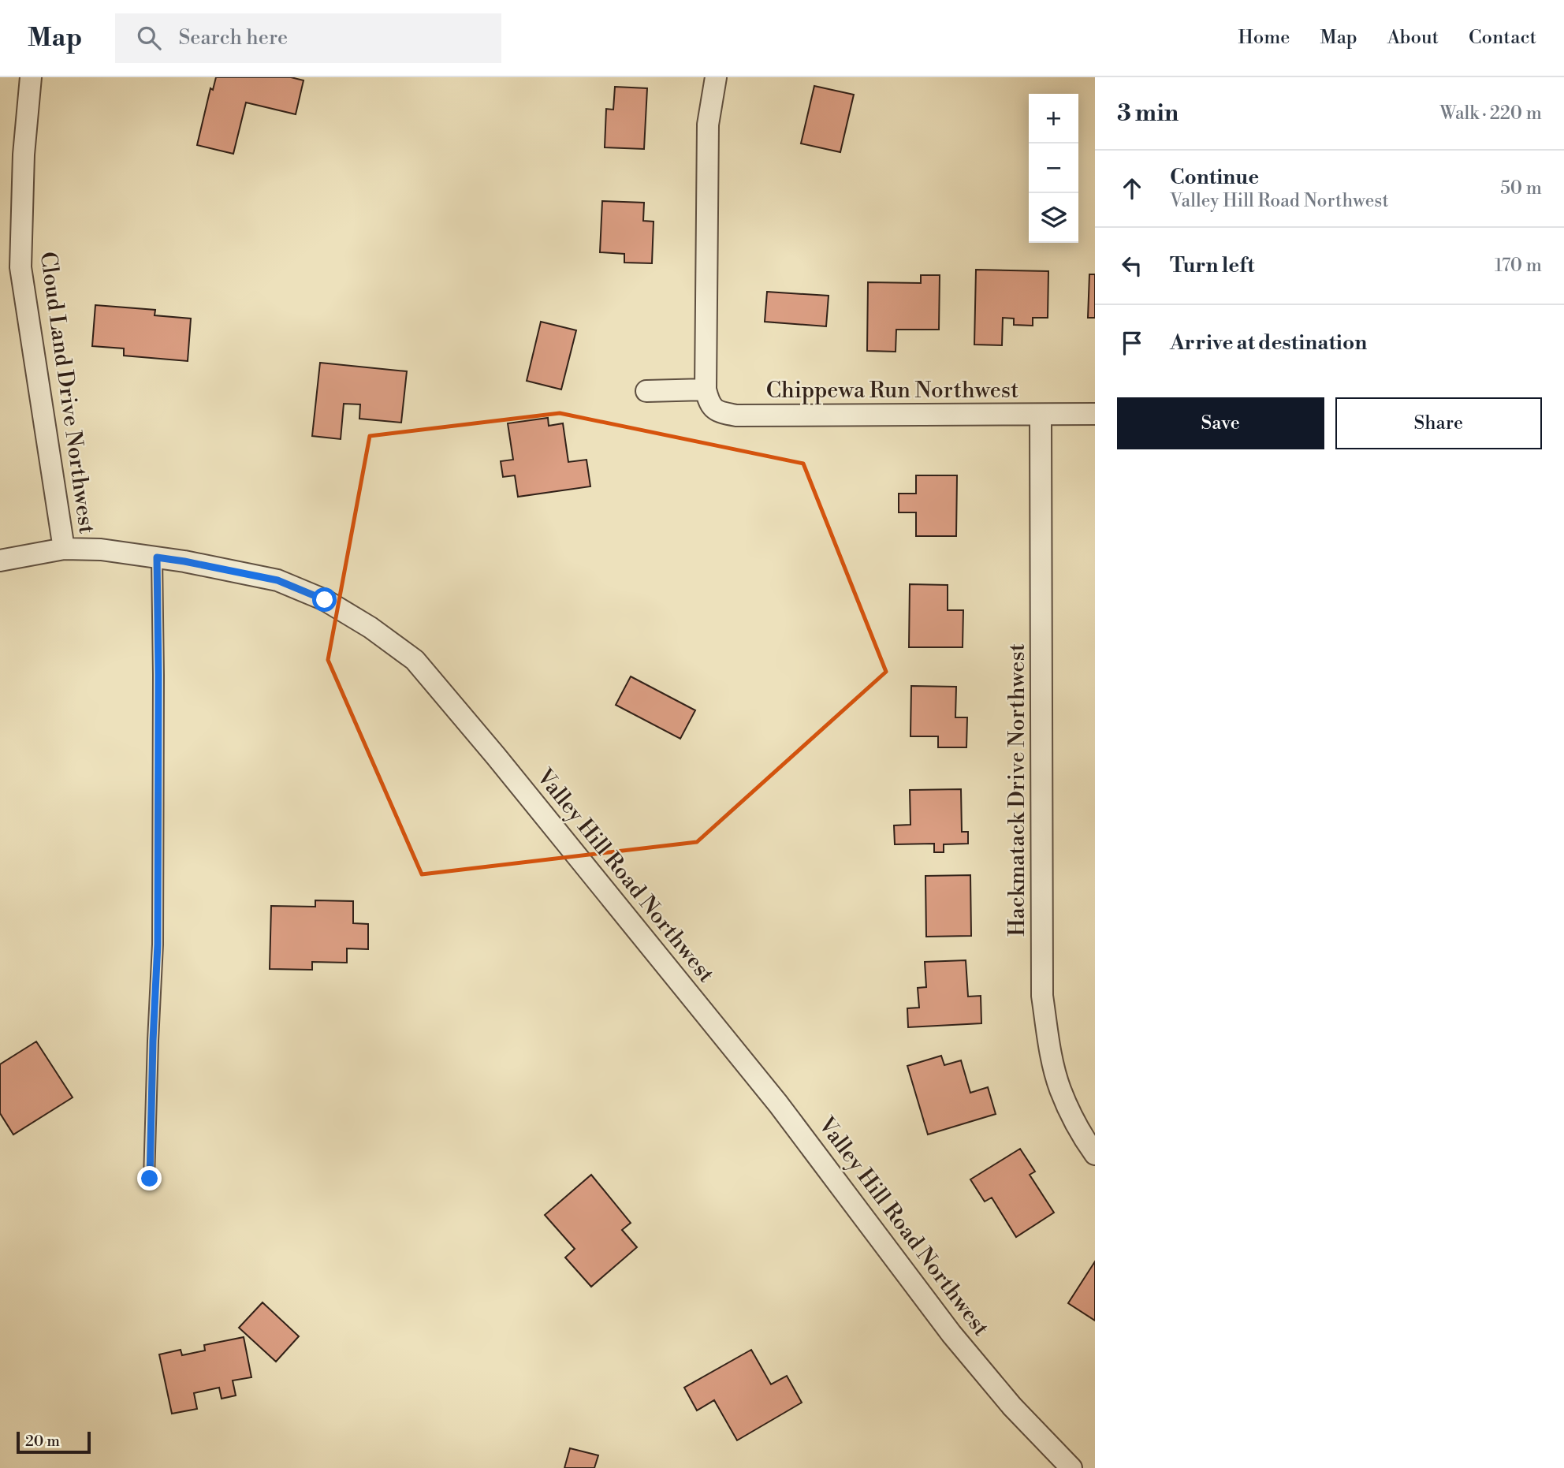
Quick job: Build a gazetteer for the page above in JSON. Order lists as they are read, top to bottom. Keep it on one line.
{"streets":{"street":["Chippewa Run Northwest","Cloud Land Drive Northwest","Hackmatack Drive Northwest","Valley Hill Road Northwest"]},"crossings":[["Chippewa Run Northwest","Hackmatack Drive Northwest"],["Cloud Land Drive Northwest","Valley Hill Road Northwest"]],"scale_bar":"20 m","page":{"header":"Map","search":"Search here","nav":["Home","Map","About","Contact"],"heading":["3 min","Walk · 220 m"],"map_buttons":["+","−"],"list":[["Continue","Valley Hill Road Northwest","50 m"],["Turn left","170 m"],"Arrive at destination"],"buttons":["Save","Share"],"scale":"20 m"}}
